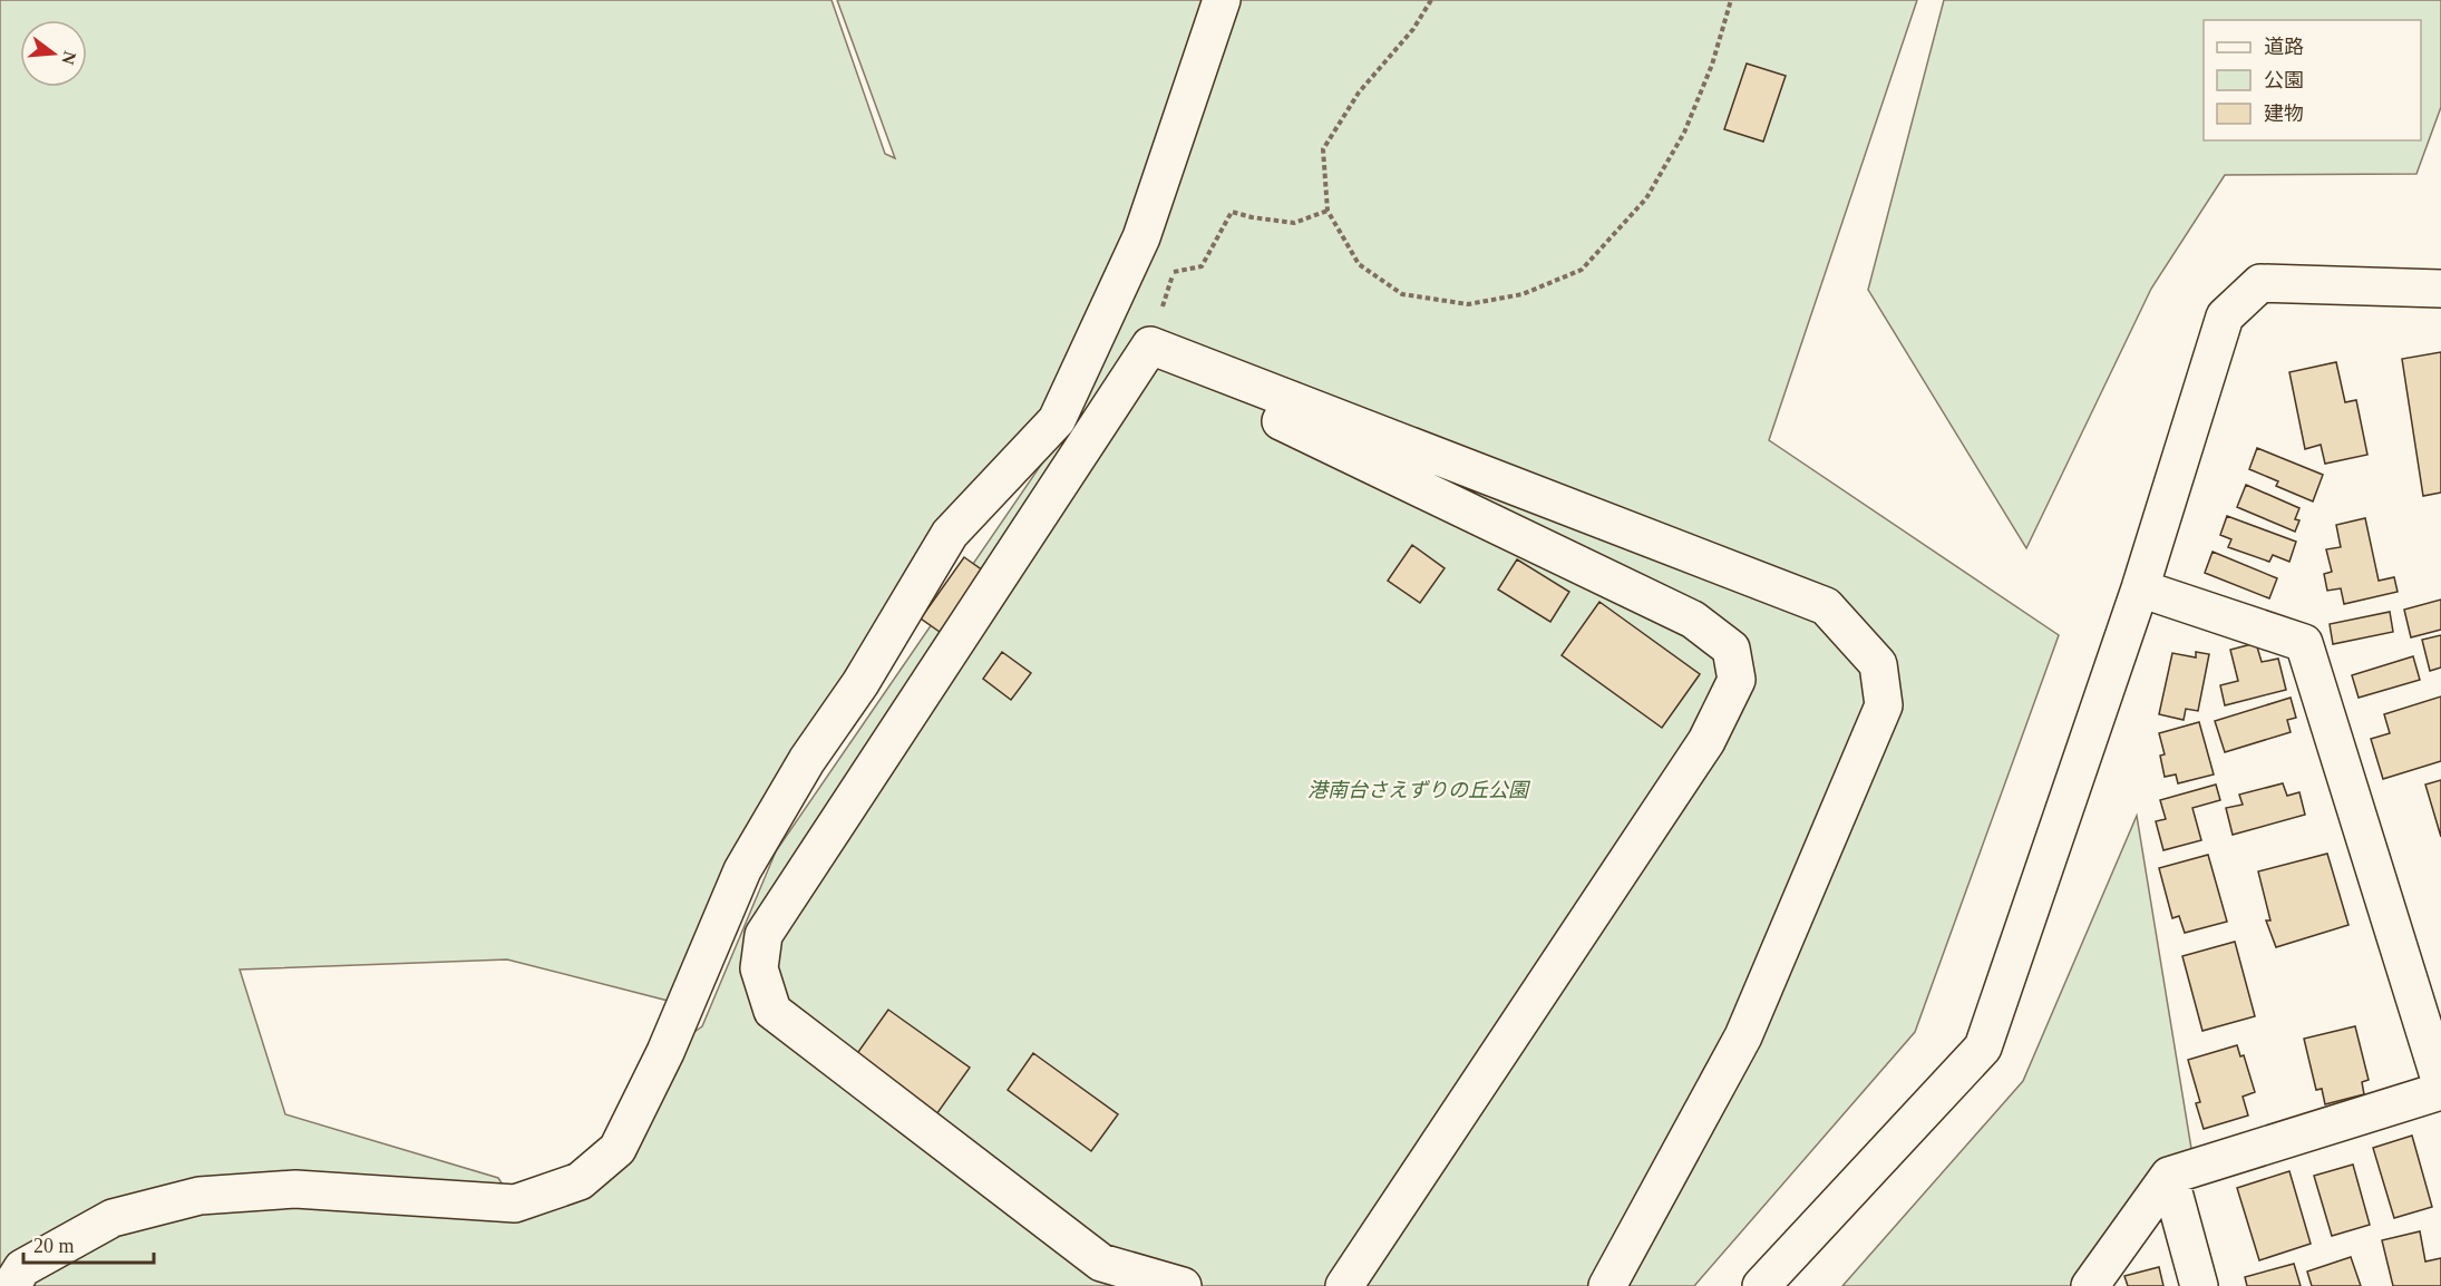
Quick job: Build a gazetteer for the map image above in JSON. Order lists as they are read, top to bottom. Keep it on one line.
{"parks":["港南台さえずりの丘公園"],"legend":["道路","公園","建物"],"scale_bar":"20 m","north":"right"}
